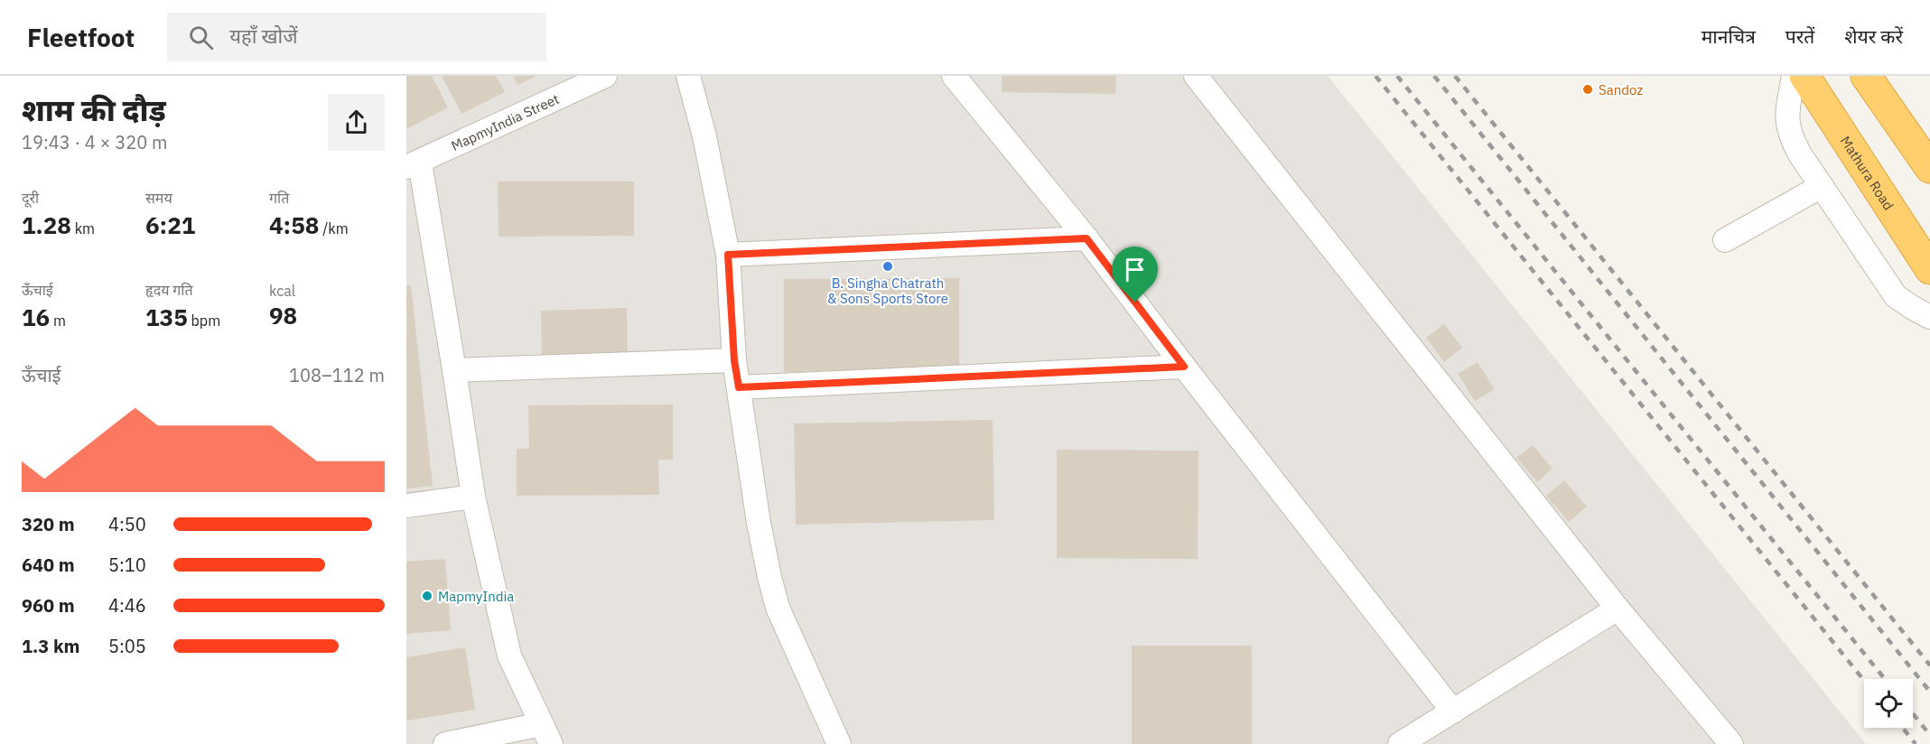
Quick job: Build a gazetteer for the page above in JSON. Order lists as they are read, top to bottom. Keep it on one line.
{"streets":{"highway":["Mathura Road"],"street":["MapmyIndia Street"]},"places":["Sandoz","B. Singha Chatrath & Sons Sports Store","MapmyIndia"],"page":{"header":"Fleetfoot","search":"यहाँ खोजें","nav":["मानचित्र","परतें","शेयर करें"],"heading":["शाम की दौड़","19:43 · 4 × 320 m"],"stats":[["दूरी","1.28 km"],["समय","6:21"],["गति","4:58 /km"],["ऊँचाई","16 m"],["हृदय गति","135 bpm"],["kcal","98"]],"chart":["ऊँचाई","108–112 m"],"list":[{"name":"320 m","note":"4:50"},{"name":"640 m","note":"5:10"},{"name":"960 m","note":"4:46"},{"name":"1.3 km","note":"5:05"}]}}
